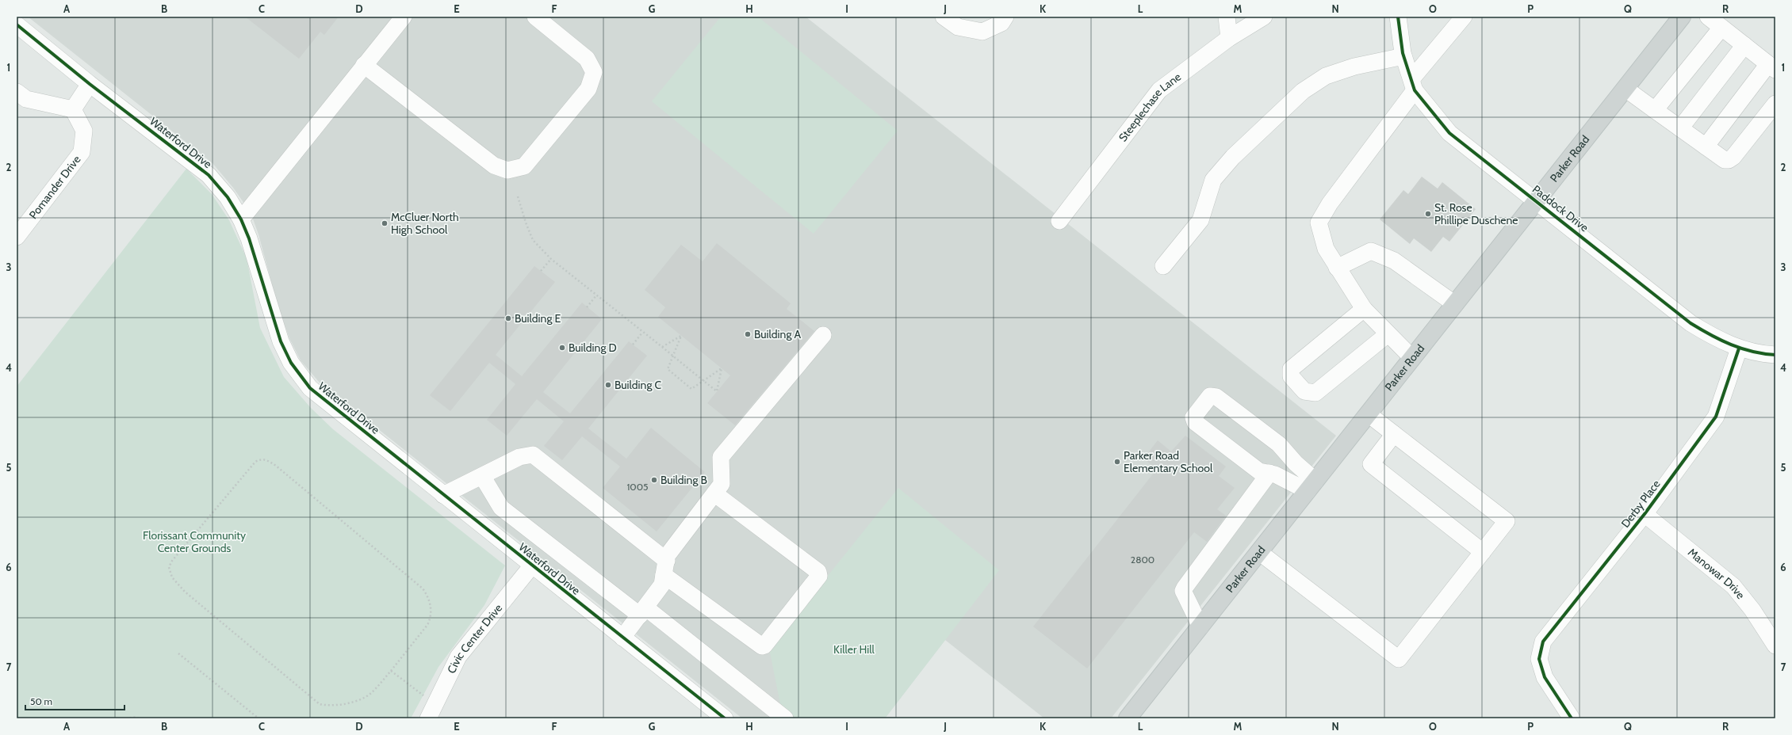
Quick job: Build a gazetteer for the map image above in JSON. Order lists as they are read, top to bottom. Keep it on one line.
{"streets":{"main road":["Parker Road"],"street":["Steeplechase Lane","Waterford Drive","Pomander Drive","Paddock Drive","Derby Place","Manowar Drive","Civic Center Drive"]},"crossings":[["Waterford Drive","Civic Center Drive"],["Parker Road","Paddock Drive"],["Paddock Drive","Derby Place"],["Derby Place","Manowar Drive"]],"parks":["Florissant Community Center Grounds","Killer Hill"],"places":["St. Rose Phillipe Duschene","McCluer North High School","Building E","Building A","Building D","Building C","Parker Road Elementary School","Building B"],"house_numbers":["1005","2800"],"scale_bar":"50 m","grid":{"columns":["A","B","C","D","E","F","G","H","I","J","K","L","M","N","O","P","Q","R"],"rows":["1","2","3","4","5","6","7"]}}
